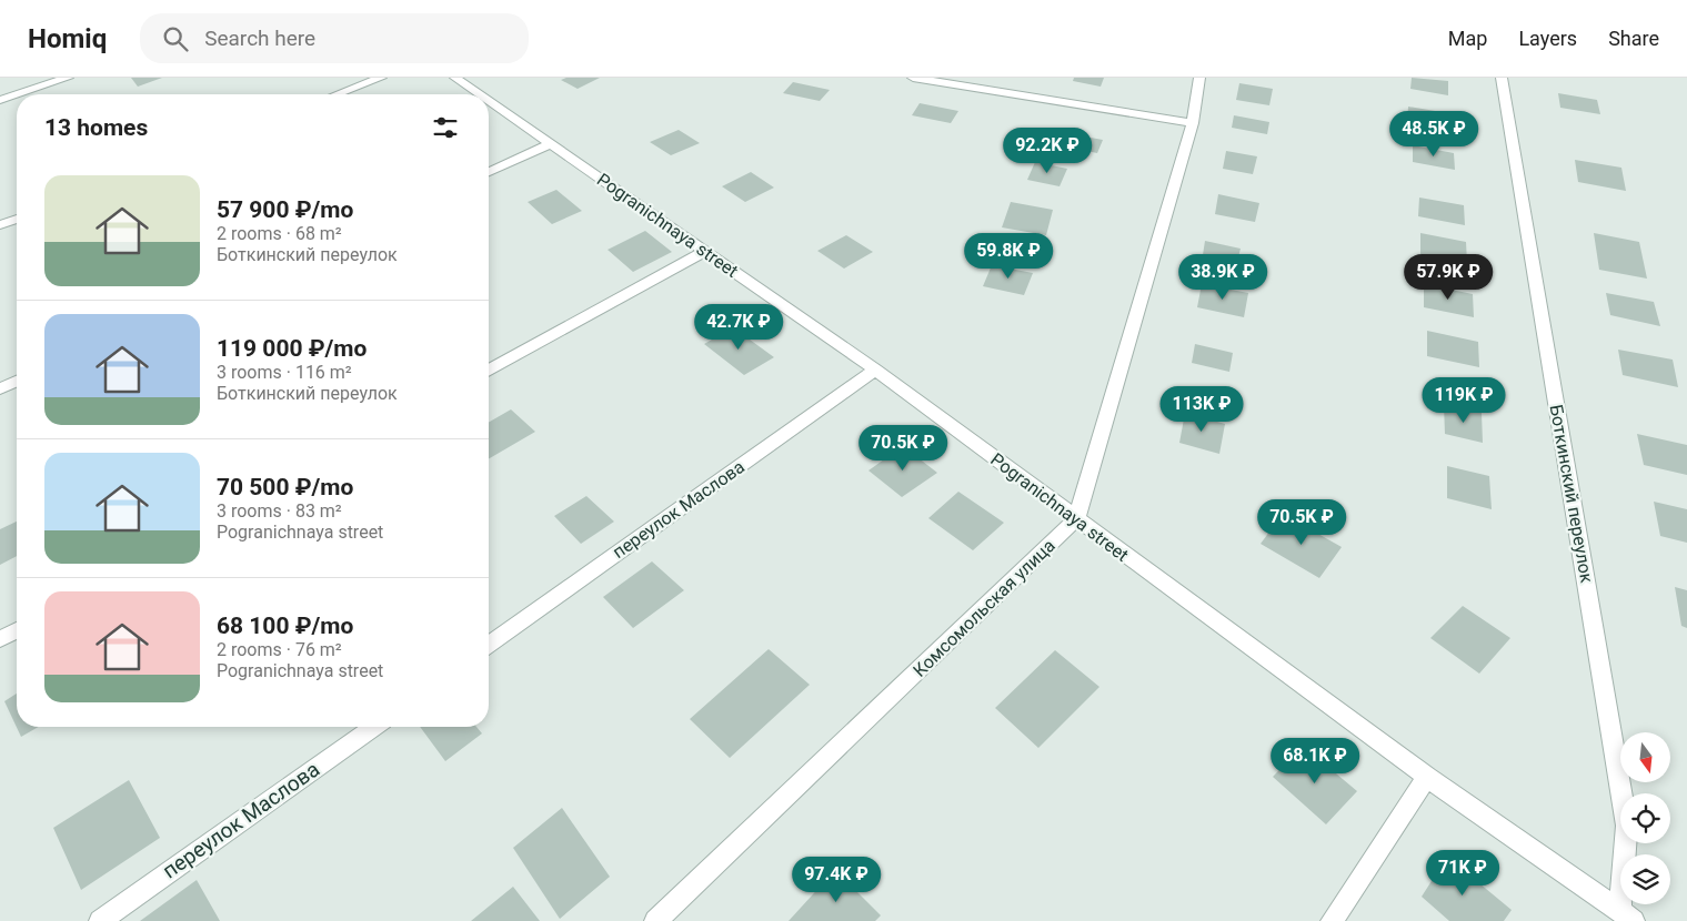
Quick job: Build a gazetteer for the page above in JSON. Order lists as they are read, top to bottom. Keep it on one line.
{"streets":{"street":["Pogranichnaya street","Боткинский переулок","переулок Маслова","Комсомольская улица"]},"crossings":[["Pogranichnaya street","Боткинский переулок"],["Pogranichnaya street","переулок Маслова"],["Pogranichnaya street","Комсомольская улица"]],"north":"bottom","page":{"header":"Homiq","search":"Search here","nav":["Map","Layers","Share"],"heading":"13 homes","price":["48.5K ₽","92.2K ₽","59.8K ₽","38.9K ₽","57.9K ₽","42.7K ₽","119K ₽","113K ₽","70.5K ₽","70.5K ₽","68.1K ₽","71K ₽","97.4K ₽"],"list":[{"name":"57 900 ₽/mo","note":"2 rooms · 68 m² · Боткинский переулок"},{"name":"119 000 ₽/mo","note":"3 rooms · 116 m² · Боткинский переулок"},{"name":"70 500 ₽/mo","note":"3 rooms · 83 m² · Pogranichnaya street"},{"name":"68 100 ₽/mo","note":"2 rooms · 76 m² · Pogranichnaya street"}]}}
